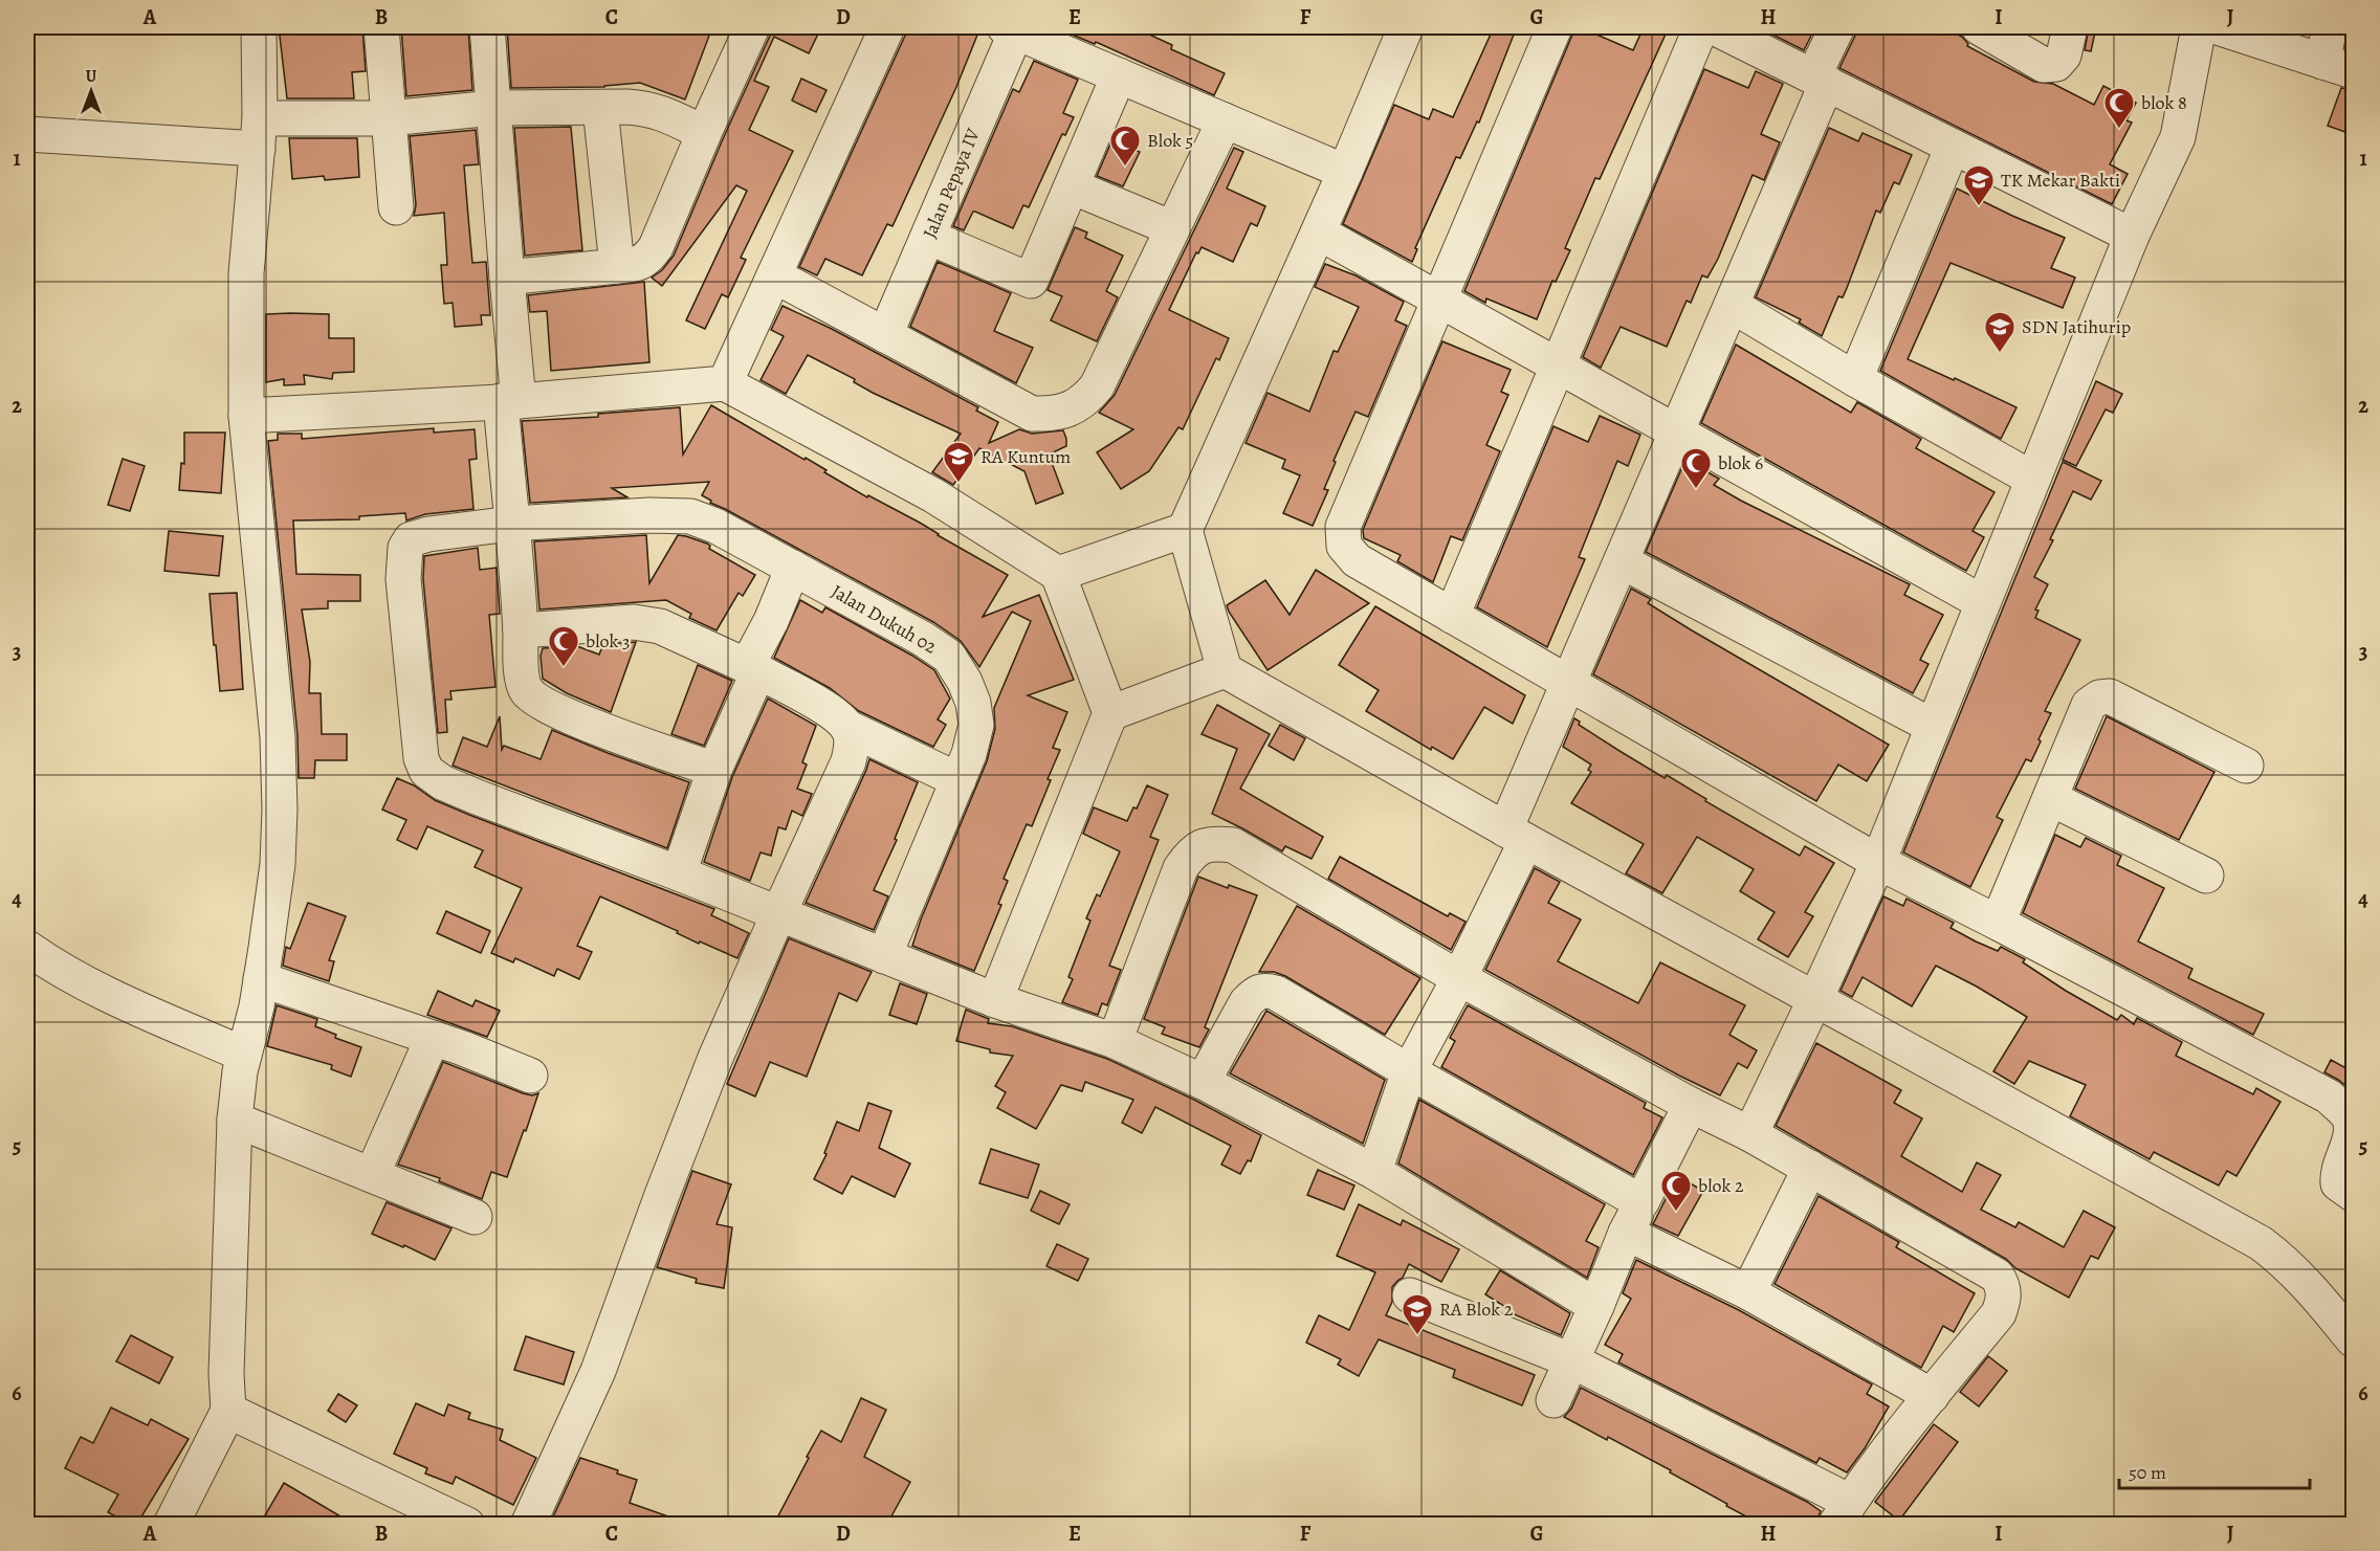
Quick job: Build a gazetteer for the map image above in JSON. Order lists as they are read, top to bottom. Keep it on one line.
{"streets":{"street":["Jalan Pepaya IV","Jalan Dukuh 02"]},"places":{"mosque":["blok 8","Blok 5","blok 6","blok 3","blok 2"],"school or university":["TK Mekar Bakti","SDN Jatihurip","RA Kuntum","RA Blok 2"]},"scale_bar":"50 m","north":"top","grid":{"columns":["A","B","C","D","E","F","G","H","I","J"],"rows":["1","2","3","4","5","6"]}}
